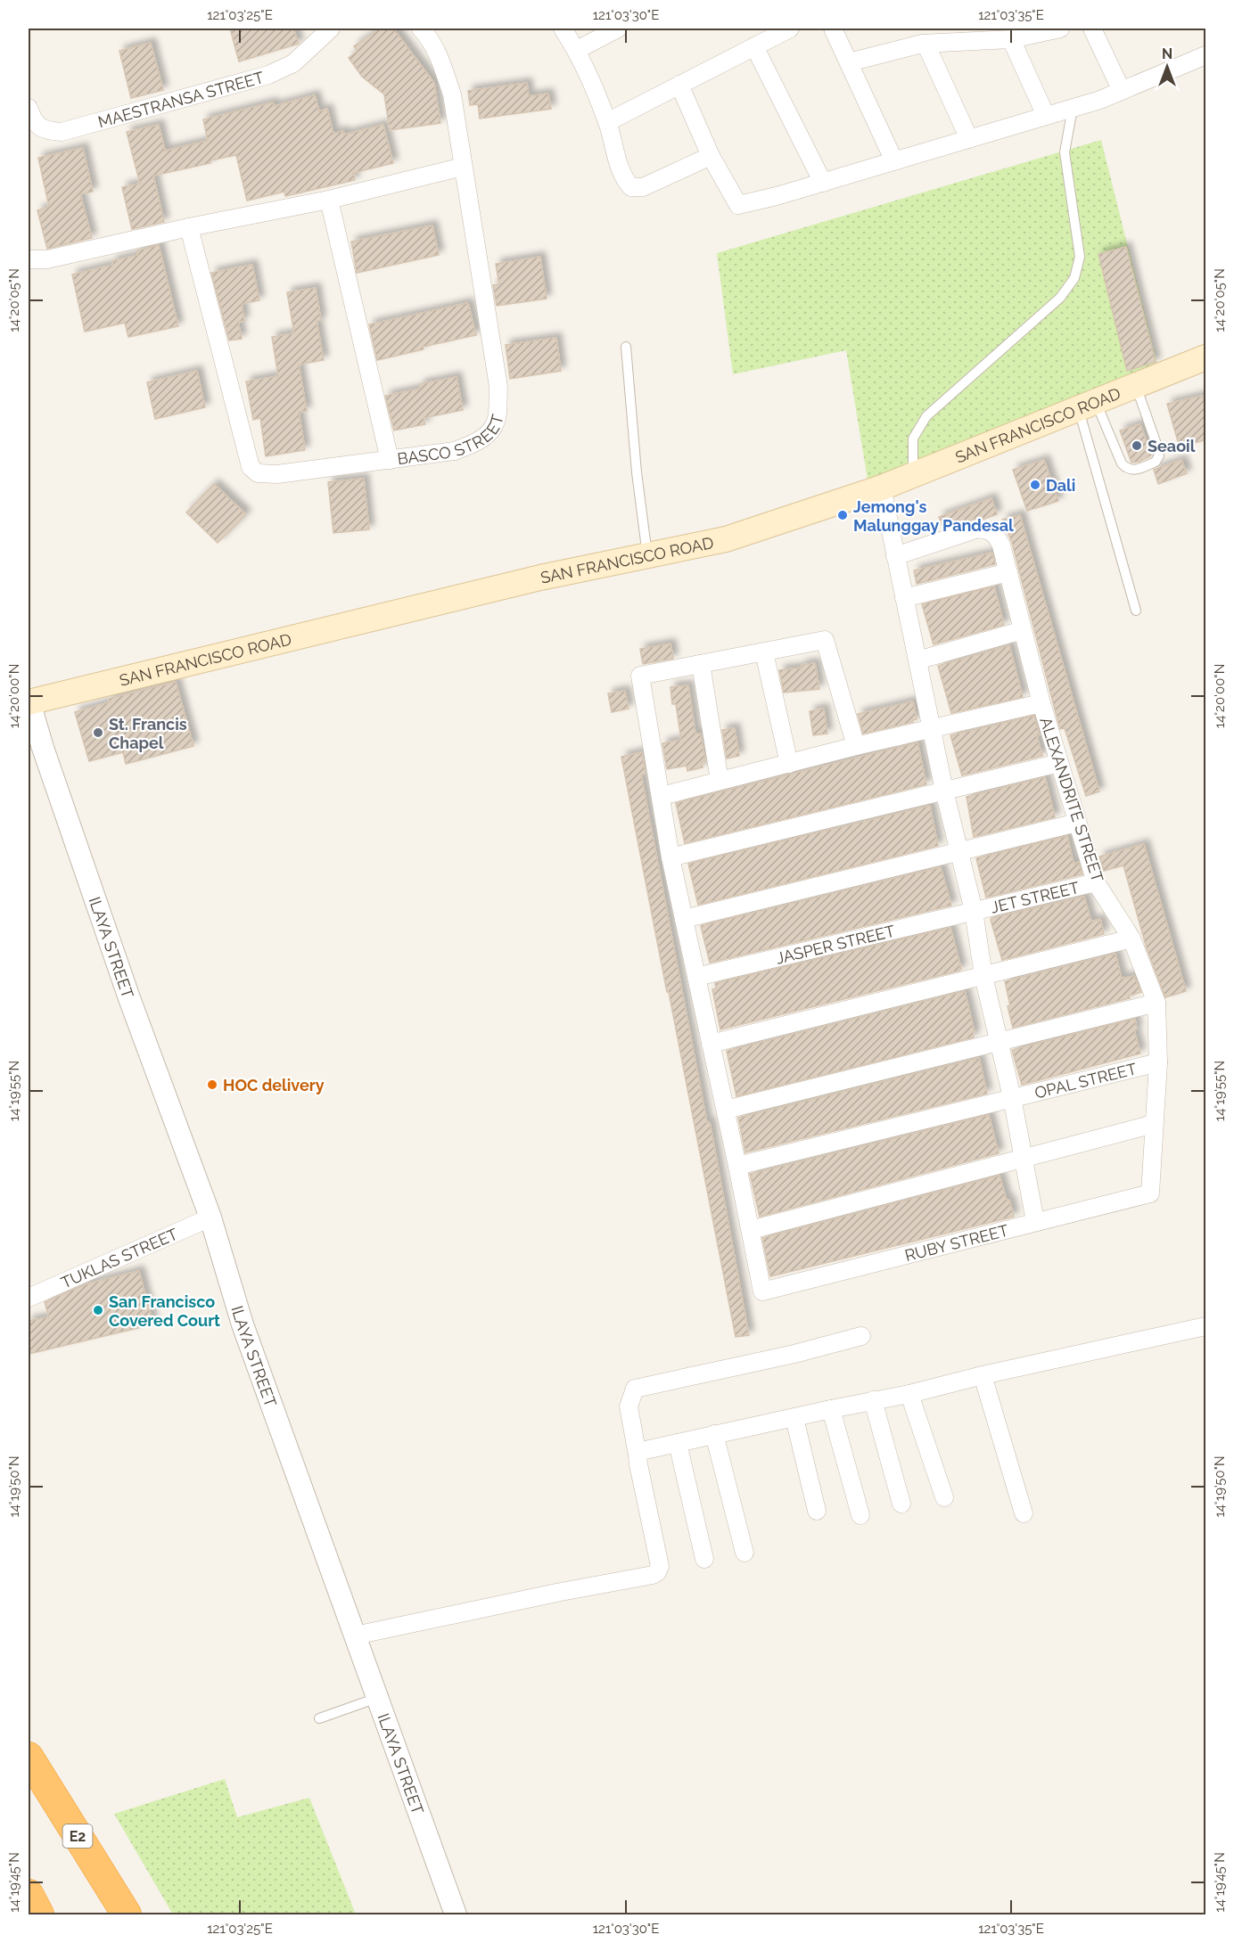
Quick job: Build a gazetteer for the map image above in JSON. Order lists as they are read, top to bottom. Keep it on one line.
{"streets":{"highway":["E2"],"main road":["SAN FRANCISCO ROAD"],"street":["MAESTRANSA STREET","BASCO STREET","ALEXANDRITE STREET","JET STREET","JASPER STREET","ILAYA STREET","OPAL STREET","RUBY STREET","TUKLAS STREET"]},"crossings":[["SAN FRANCISCO ROAD","ILAYA STREET"],["ALEXANDRITE STREET","JET STREET"],["ALEXANDRITE STREET","OPAL STREET"],["ALEXANDRITE STREET","RUBY STREET"],["JET STREET","JASPER STREET"],["ILAYA STREET","TUKLAS STREET"]],"places":["Seaoil","Dali","Jemong's Malunggay Pandesal","St. Francis Chapel","HOC delivery","San Francisco Covered Court"],"north":"top","coordinates":["121°03'25\"E","121°03'30\"E","121°03'35\"E","14°20'05\"N","14°20'00\"N","14°19'55\"N","14°19'50\"N","14°19'45\"N"]}
